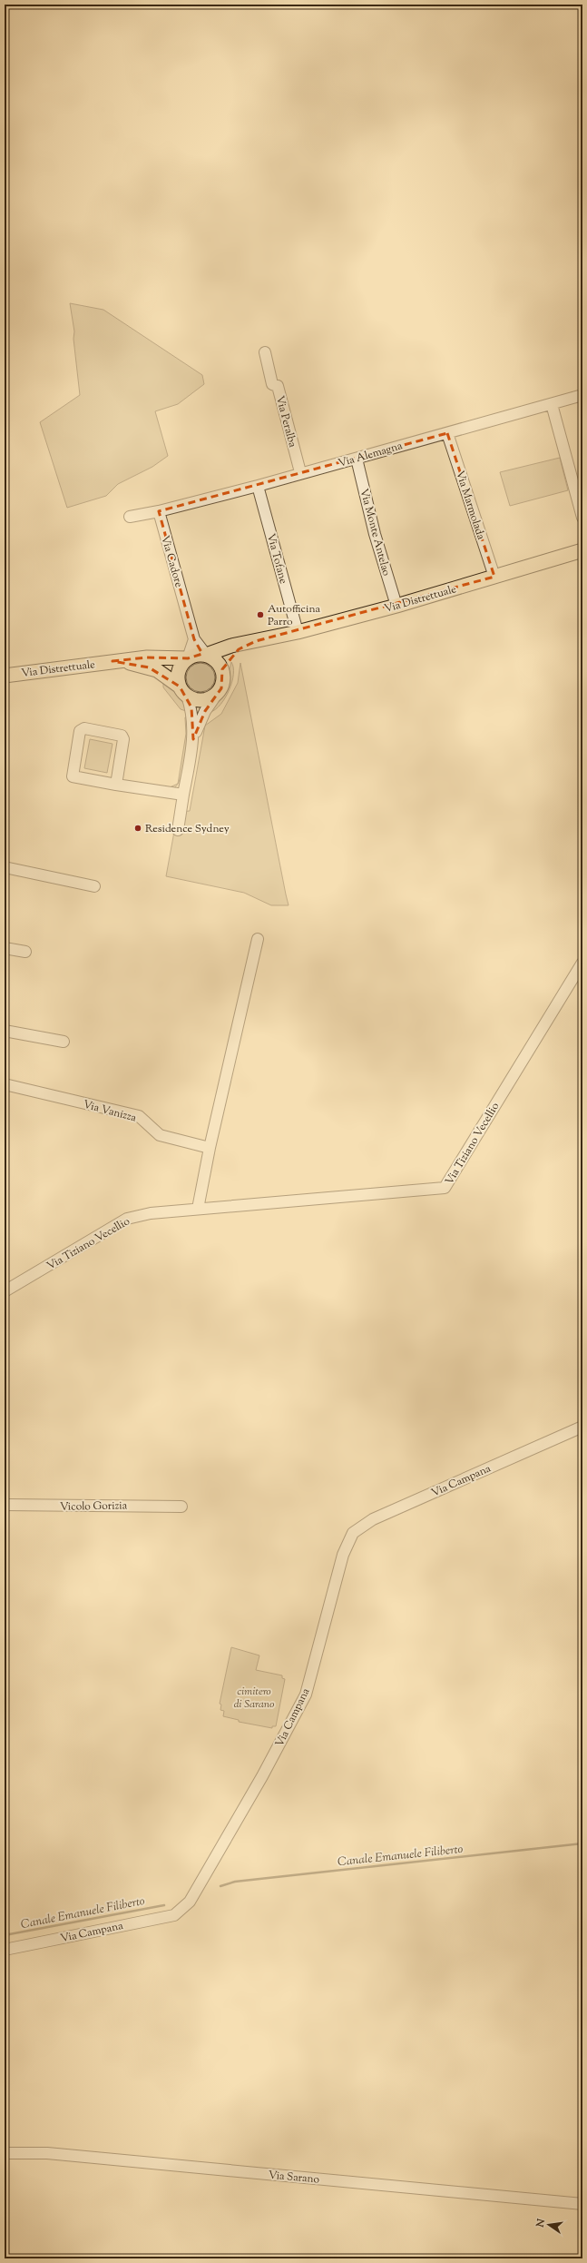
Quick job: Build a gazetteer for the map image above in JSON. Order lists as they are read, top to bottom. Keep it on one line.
{"streets":{"main road":["Via Distrettuale"],"street":["Via Peralba","Via Alemagna","Via Marmolada","Via Monte Antelao","Via Tofane","Via Cadore","Via Vanizza","Via Tiziano Vecellio","Via Campana","Vicolo Gorizia","Via Sarano"]},"crossings":[["Via Peralba","Via Alemagna"],["Via Alemagna","Via Marmolada"],["Via Alemagna","Via Monte Antelao"],["Via Alemagna","Via Tofane"],["Via Alemagna","Via Cadore"],["Via Marmolada","Via Distrettuale"],["Via Monte Antelao","Via Distrettuale"],["Via Tofane","Via Distrettuale"],["Via Cadore","Via Distrettuale"]],"water":["Canale Emanuele Filiberto"],"parks":["cimitero di Sarano"],"places":["Autofficina Parro","Residence Sydney"],"north":"left"}
